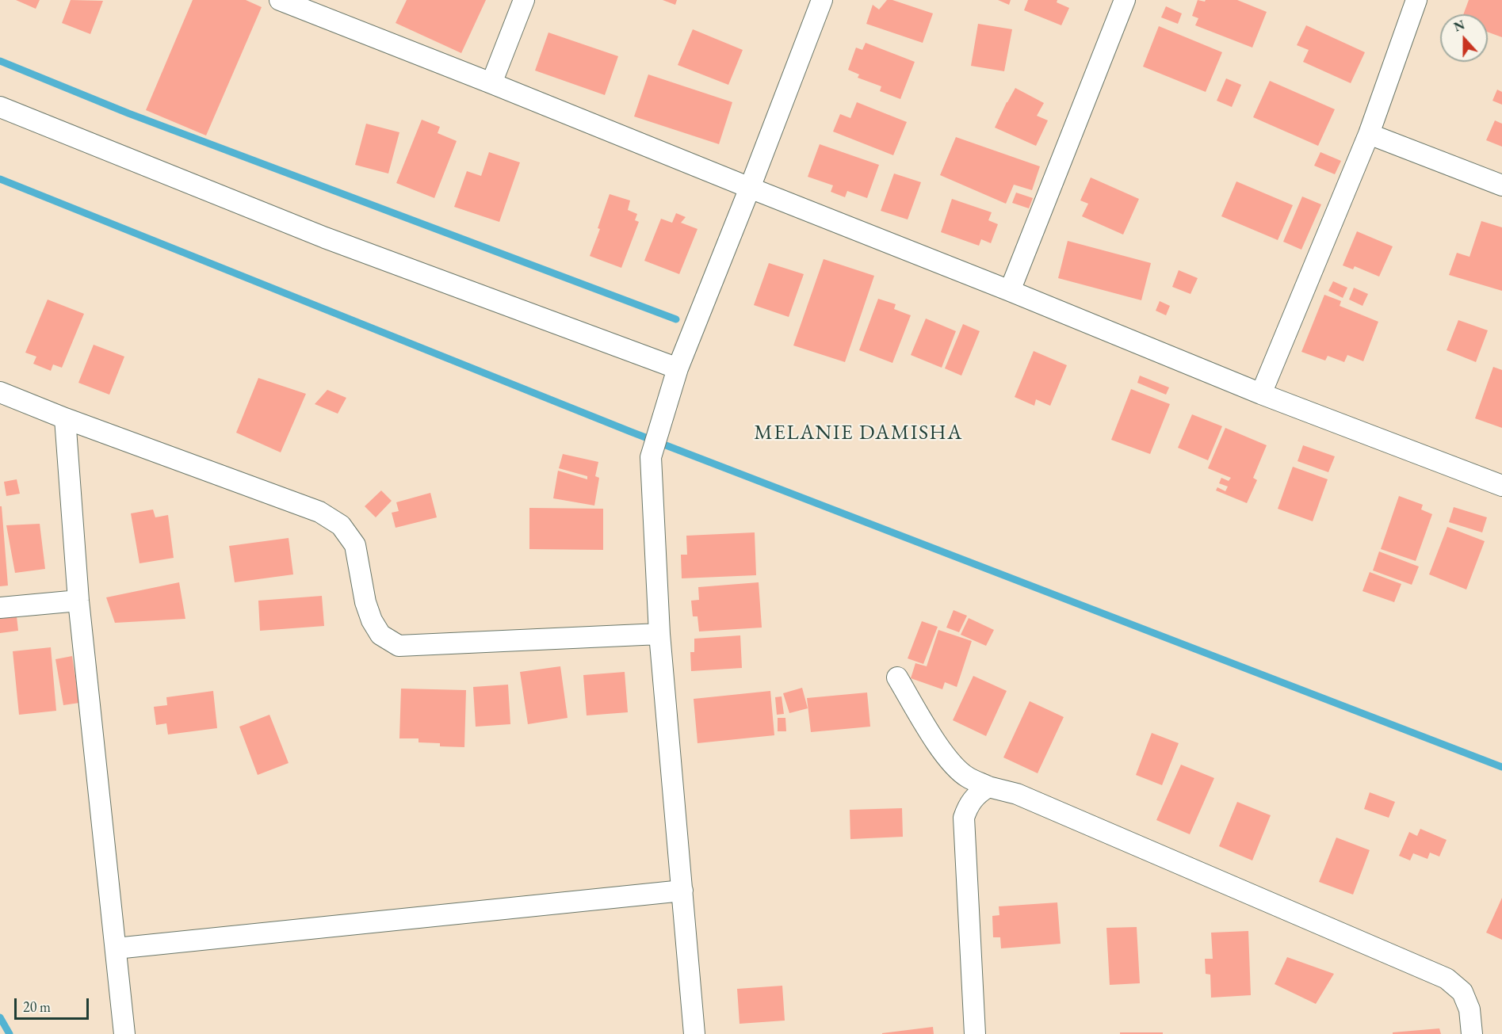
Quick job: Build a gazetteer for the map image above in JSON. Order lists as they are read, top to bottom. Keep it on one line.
{"districts":["MELANIE DAMISHA"],"scale_bar":"20 m","north":"top"}
